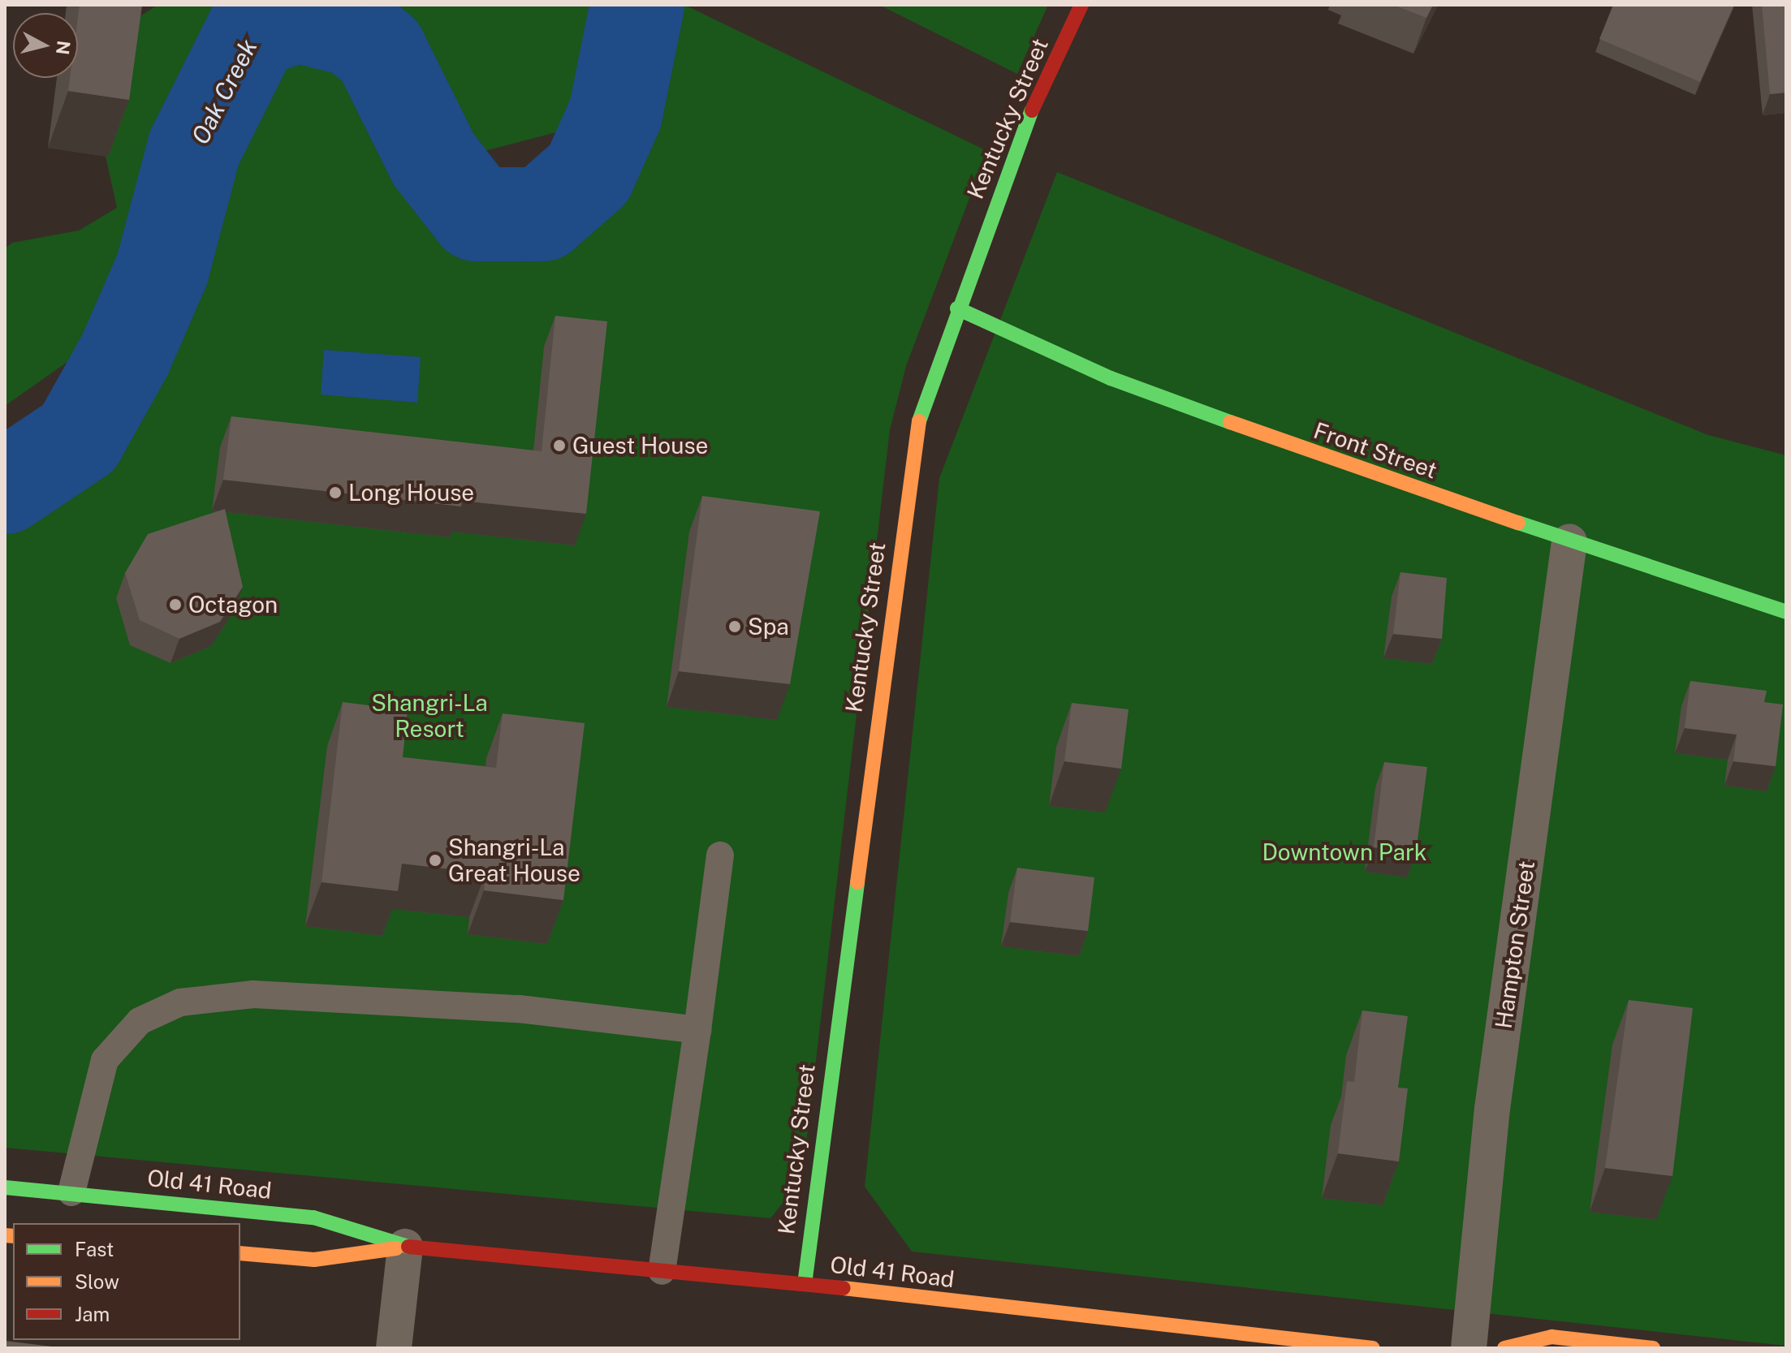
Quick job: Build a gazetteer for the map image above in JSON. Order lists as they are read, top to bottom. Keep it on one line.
{"streets":{"street":["Kentucky Street","Front Street","Hampton Street","Old 41 Road"]},"crossings":[["Kentucky Street","Front Street"],["Kentucky Street","Old 41 Road"],["Front Street","Hampton Street"]],"water":["Oak Creek"],"parks":["Shangri-La Resort","Downtown Park"],"places":["Guest House","Long House","Octagon","Spa","Shangri-La Great House"],"legend":["Fast","Slow","Jam"],"north":"right"}
